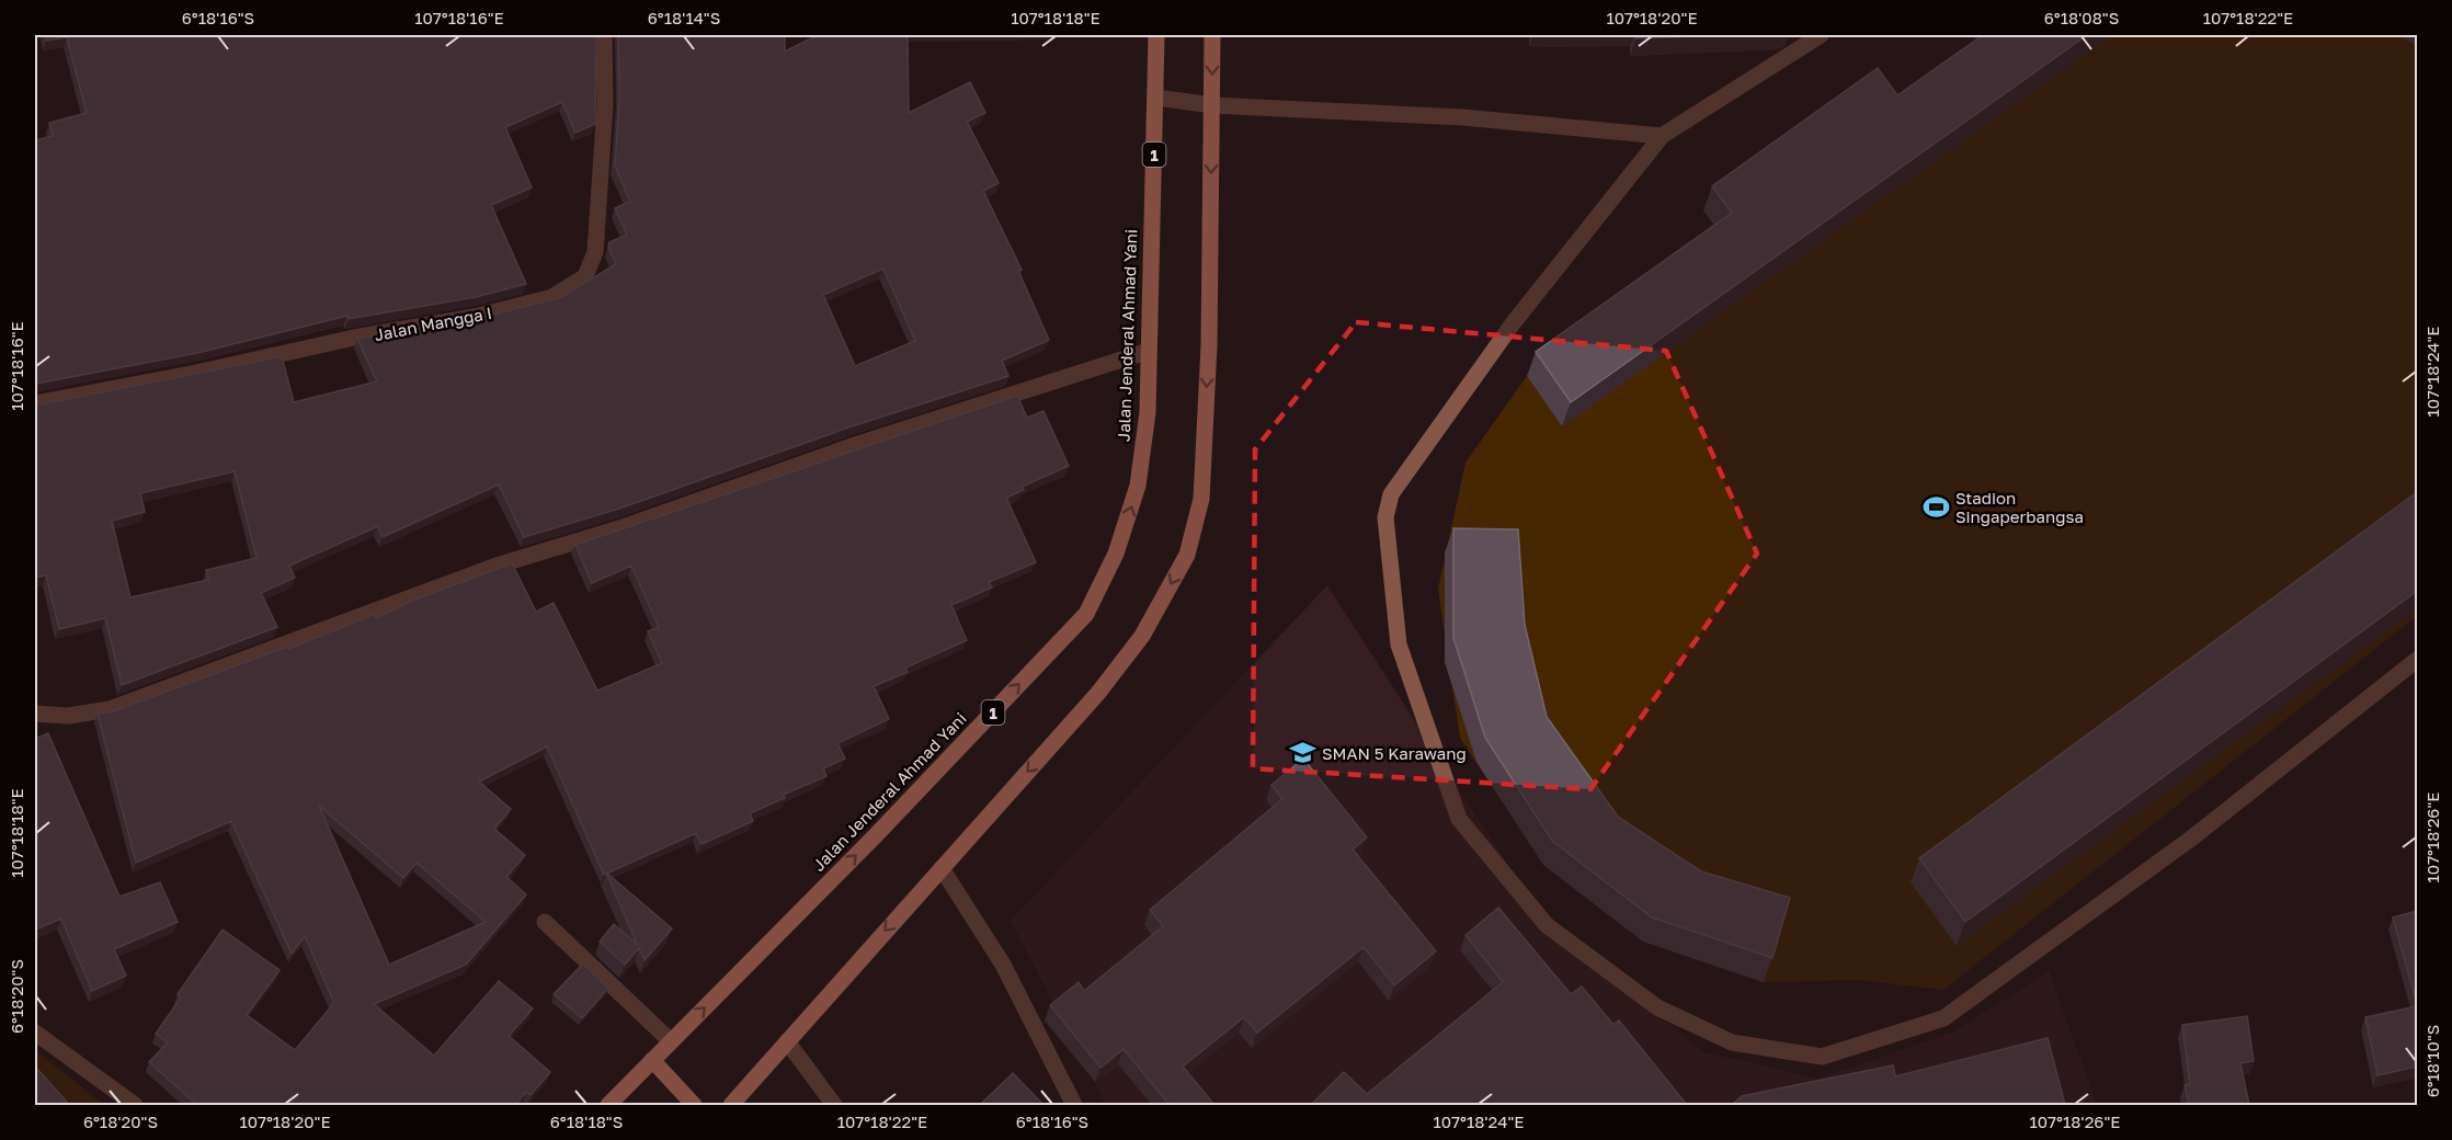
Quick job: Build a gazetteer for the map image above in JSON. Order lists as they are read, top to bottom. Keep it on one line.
{"streets":{"main road":["1","Jalan Jenderal Ahmad Yani"],"street":["Jalan Mangga I"]},"places":{"sports":["Stadion Singaperbangsa"],"school or university":["SMAN 5 Karawang"]},"coordinates":["6°18'16\"S","107°18'16\"E","6°18'14\"S","107°18'18\"E","107°18'20\"E","6°18'08\"S","107°18'22\"E","107°18'24\"E","107°18'26\"E","6°18'20\"S","6°18'10\"S","6°18'18\"S"]}
